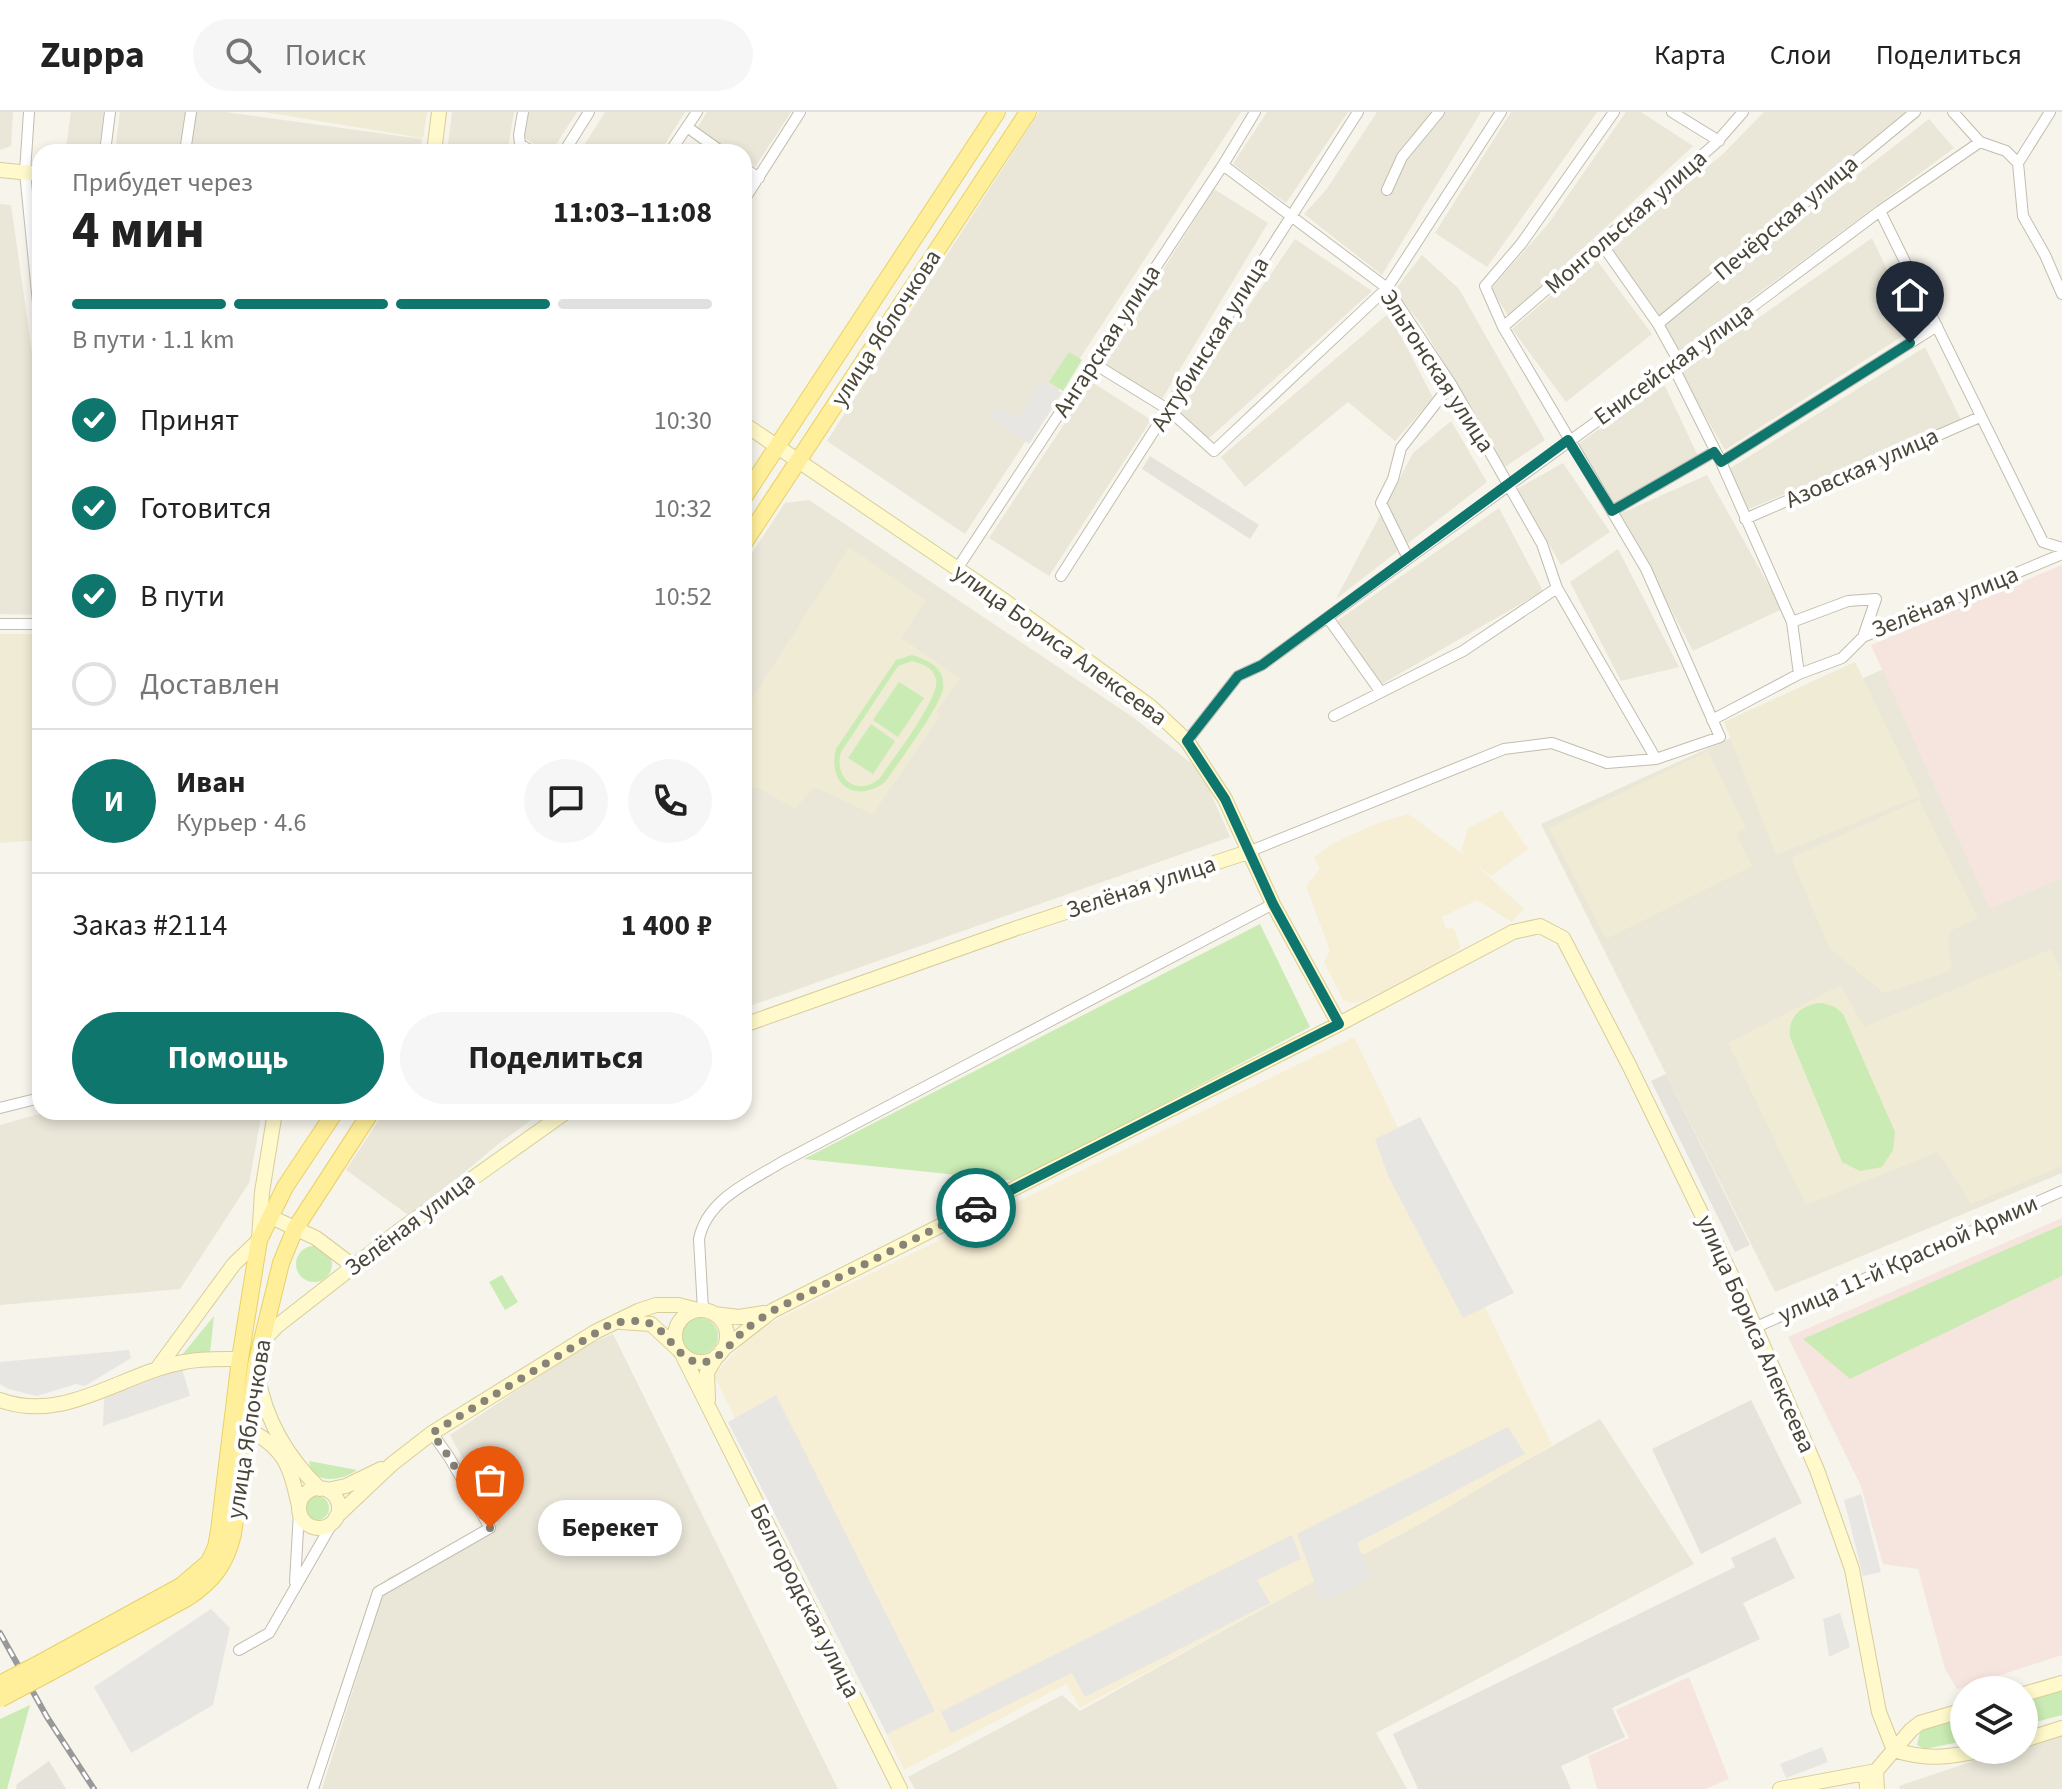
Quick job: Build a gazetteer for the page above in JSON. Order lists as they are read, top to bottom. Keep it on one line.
{"streets":{"main road":["улица Яблочкова","Зелёная улица","улица Бориса Алексеева","Белгородская улица"],"street":["Печёрская улица","Монгольская улица","Ангарская улица","Ахтубинская улица","Енисейская улица","Эльтонская улица","Азовская улица","улица 11-й Красной Армии"]},"crossings":[["улица Яблочкова","Зелёная улица"],["улица Яблочкова","улица Бориса Алексеева"],["Ангарская улица","Эльтонская улица"],["Ангарская улица","улица Бориса Алексеева"],["Ахтубинская улица","Эльтонская улица"],["Енисейская улица","Эльтонская улица"],["Енисейская улица","улица Бориса Алексеева"],["Эльтонская улица","Зелёная улица"],["Зелёная улица","улица Бориса Алексеева"],["улица Бориса Алексеева","улица 11-й Красной Армии"]],"places":["Берекет"],"page":{"header":"Zuppa","search":"Поиск","nav":["Карта","Слои","Поделиться"],"heading":["4 мин","Прибудет через","11:03–11:08"],"panel":["Иван","Курьер · 4.6","Заказ #2114","1 400 ₽"],"bar":"В пути · 1.1 km","list":[["Принят","10:30"],["Готовится","10:32"],["В пути","10:52"],"Доставлен"],"round":"И","buttons":["Помощь","Поделиться"],"bubble":"Берекет"}}
